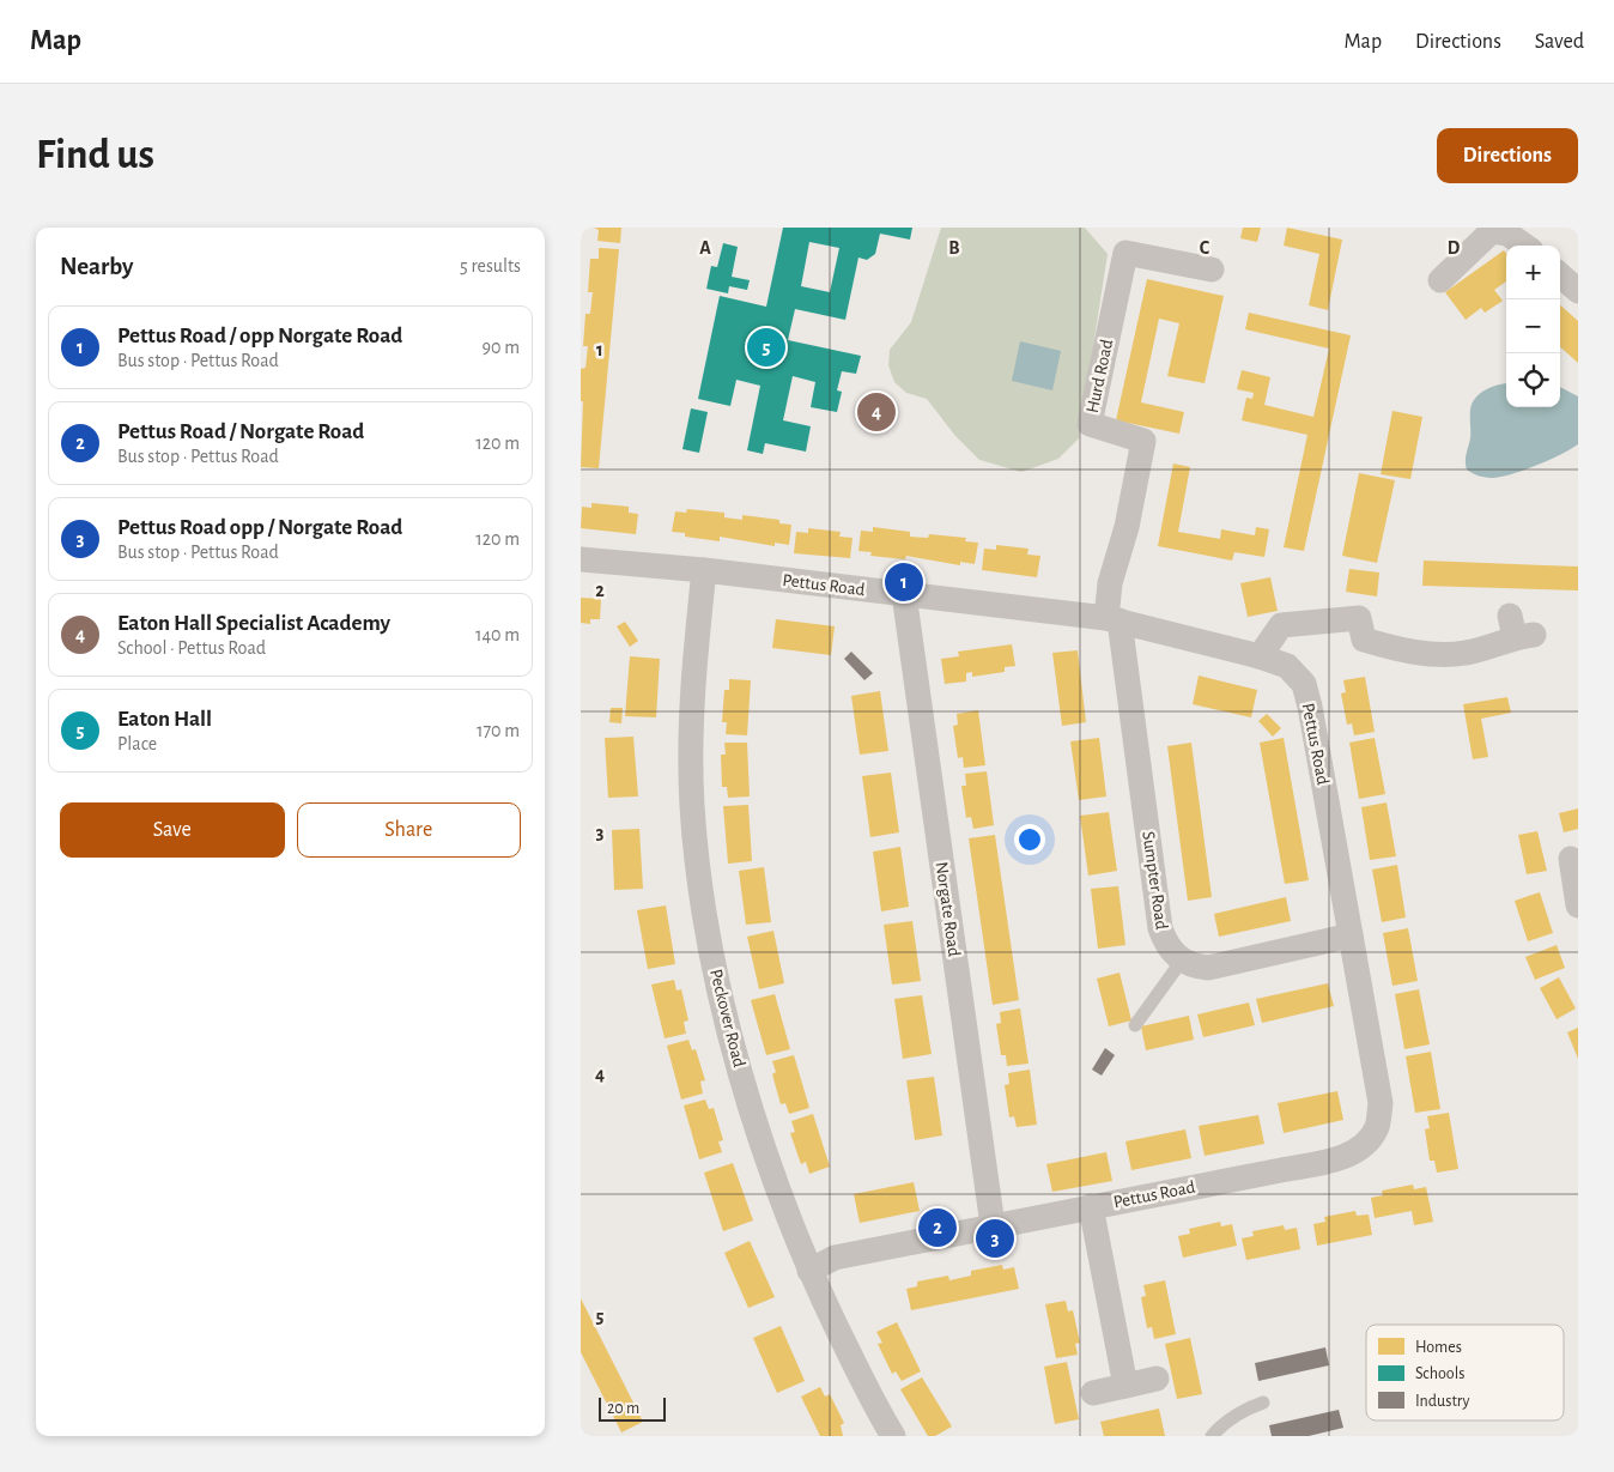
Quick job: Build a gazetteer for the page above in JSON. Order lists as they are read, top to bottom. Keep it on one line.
{"streets":{"street":["Hurd Road","Pettus Road","Sumpter Road","Norgate Road","Peckover Road"]},"crossings":[["Hurd Road","Pettus Road"],["Hurd Road","Sumpter Road"],["Pettus Road","Sumpter Road"],["Pettus Road","Norgate Road"],["Pettus Road","Peckover Road"]],"legend":["Homes","Schools","Industry"],"scale_bar":"20 m","page":{"header":"Map","nav":["Map","Directions","Saved"],"buttons":["Directions",["Save","Share"]],"title":"Find us","heading":["Nearby","5 results"],"map_buttons":["+","−"],"list":[{"mark":"1","name":"Pettus Road / opp Norgate Road","note":"Bus stop · Pettus Road","value":"90 m"},{"mark":"2","name":"Pettus Road / Norgate Road","note":"Bus stop · Pettus Road","value":"120 m"},{"mark":"3","name":"Pettus Road opp / Norgate Road","note":"Bus stop · Pettus Road","value":"120 m"},{"mark":"4","name":"Eaton Hall Specialist Academy","note":"School · Pettus Road","value":"140 m"},{"mark":"5","name":"Eaton Hall","note":"Place","value":"170 m"}],"pins":["5","4","1","2","3"],"scale":"20 m"},"grid":{"columns":["A","B","C","D"],"rows":["1","2","3","4","5"]}}
